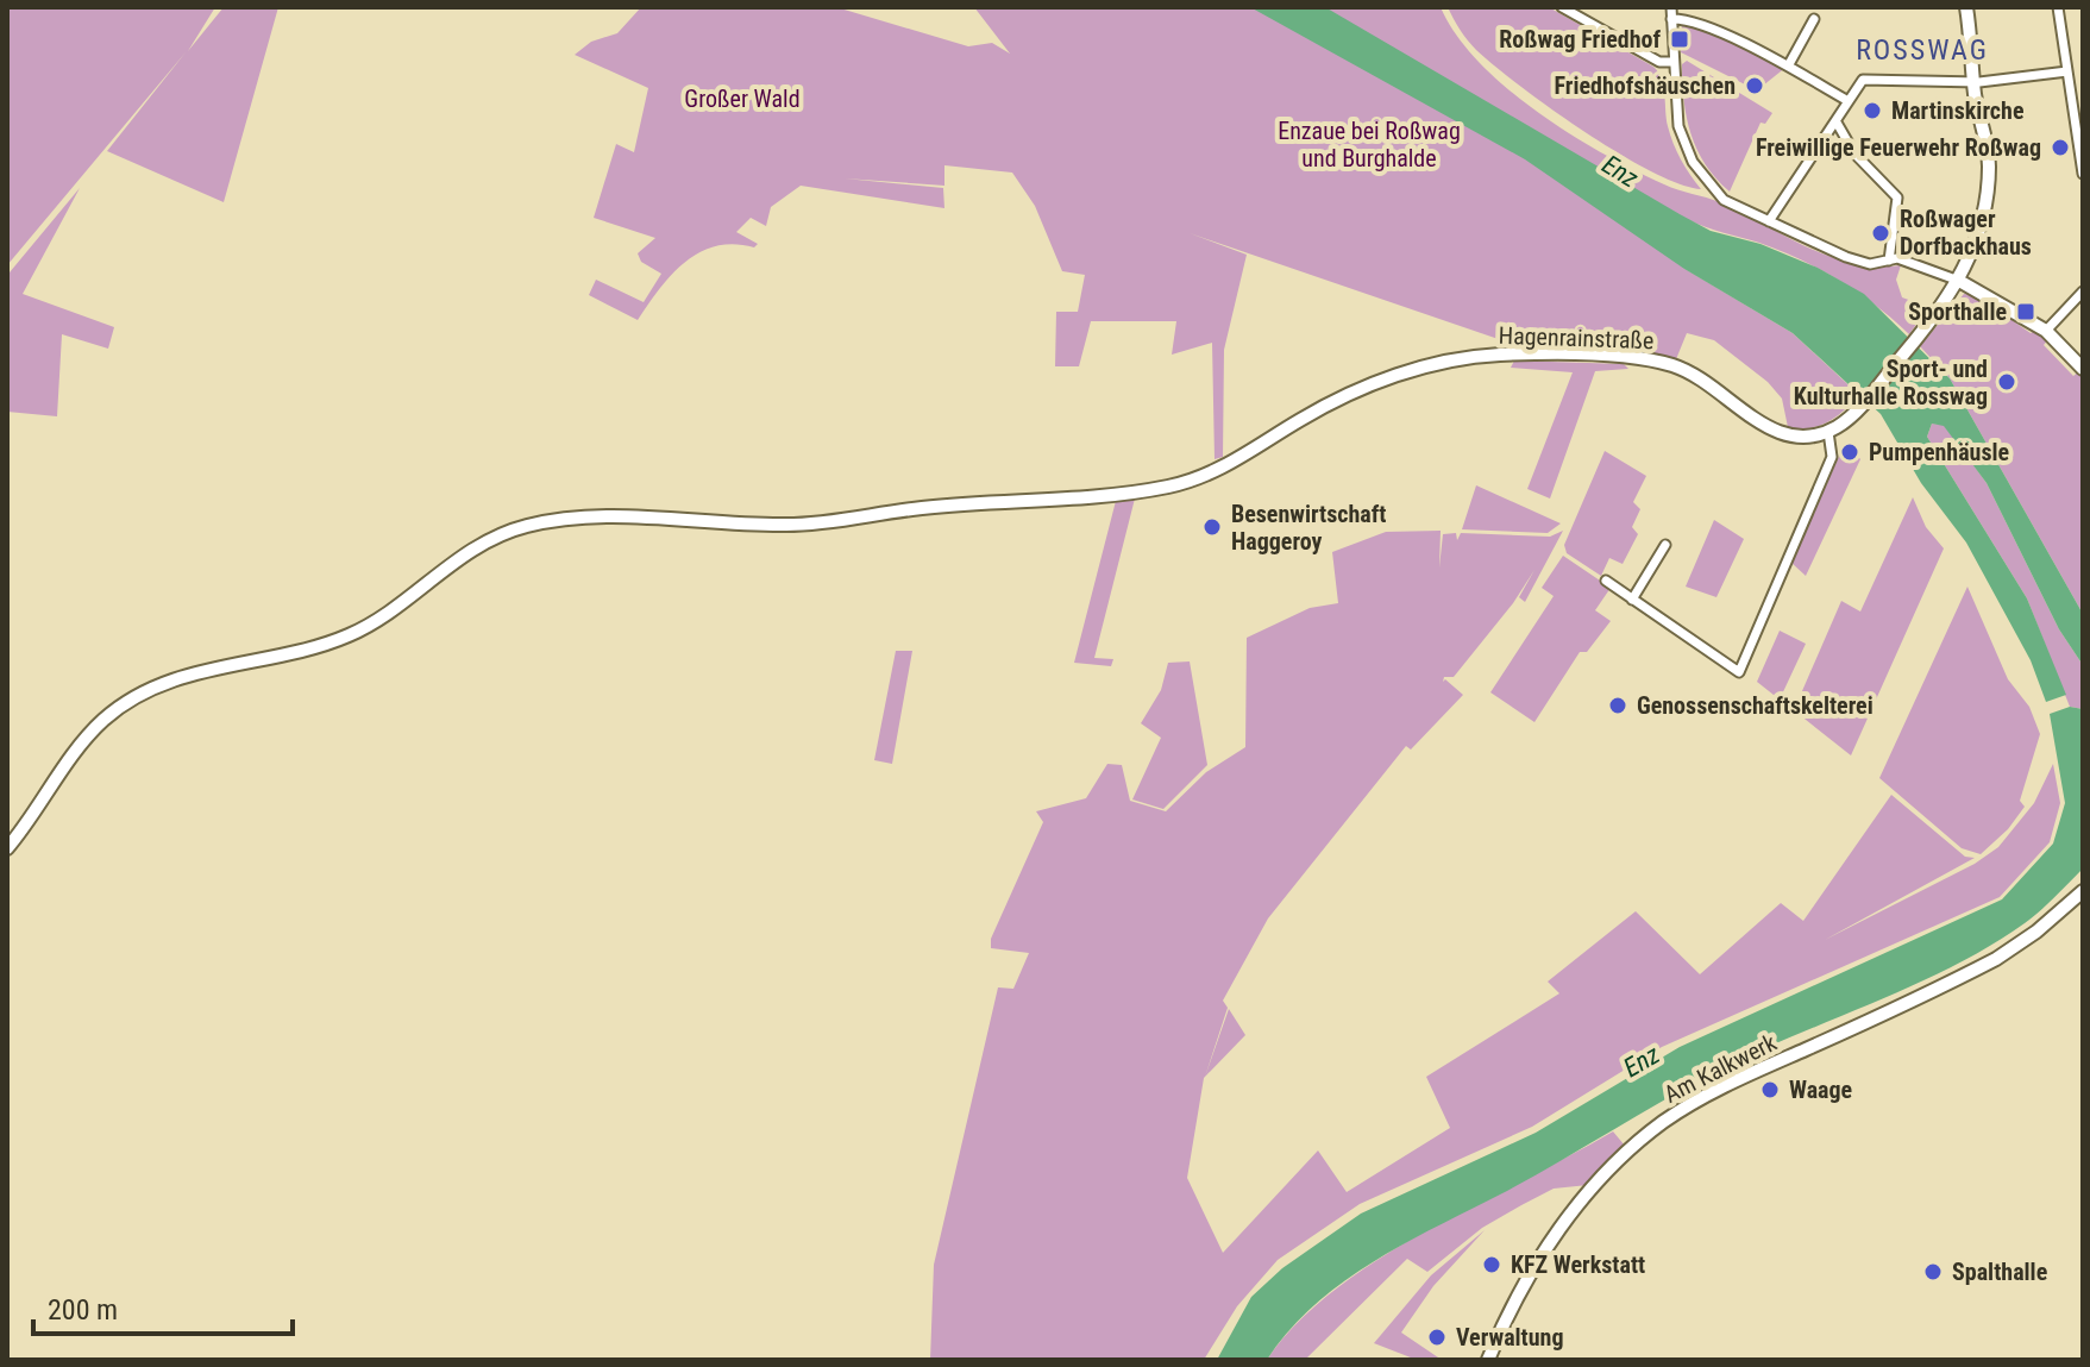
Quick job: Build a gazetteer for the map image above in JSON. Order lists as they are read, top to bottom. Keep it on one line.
{"streets":{"street":["Hagenrainstraße","Am Kalkwerk"]},"districts":["ROSSWAG"],"water":["Enz"],"parks":["Großer Wald","Enzaue bei Roßwag und Burghalde"],"places":{"transit":["Roßwag Friedhof","Sporthalle"],"other":["Friedhofshäuschen","Martinskirche","Freiwillige Feuerwehr Roßwag","Roßwager Dorfbackhaus","Sport- und Kulturhalle Rosswag","Pumpenhäusle","Besenwirtschaft Haggeroy","Genossenschaftskelterei","Waage","KFZ Werkstatt","Spalthalle","Verwaltung"]},"scale_bar":"200 m"}
